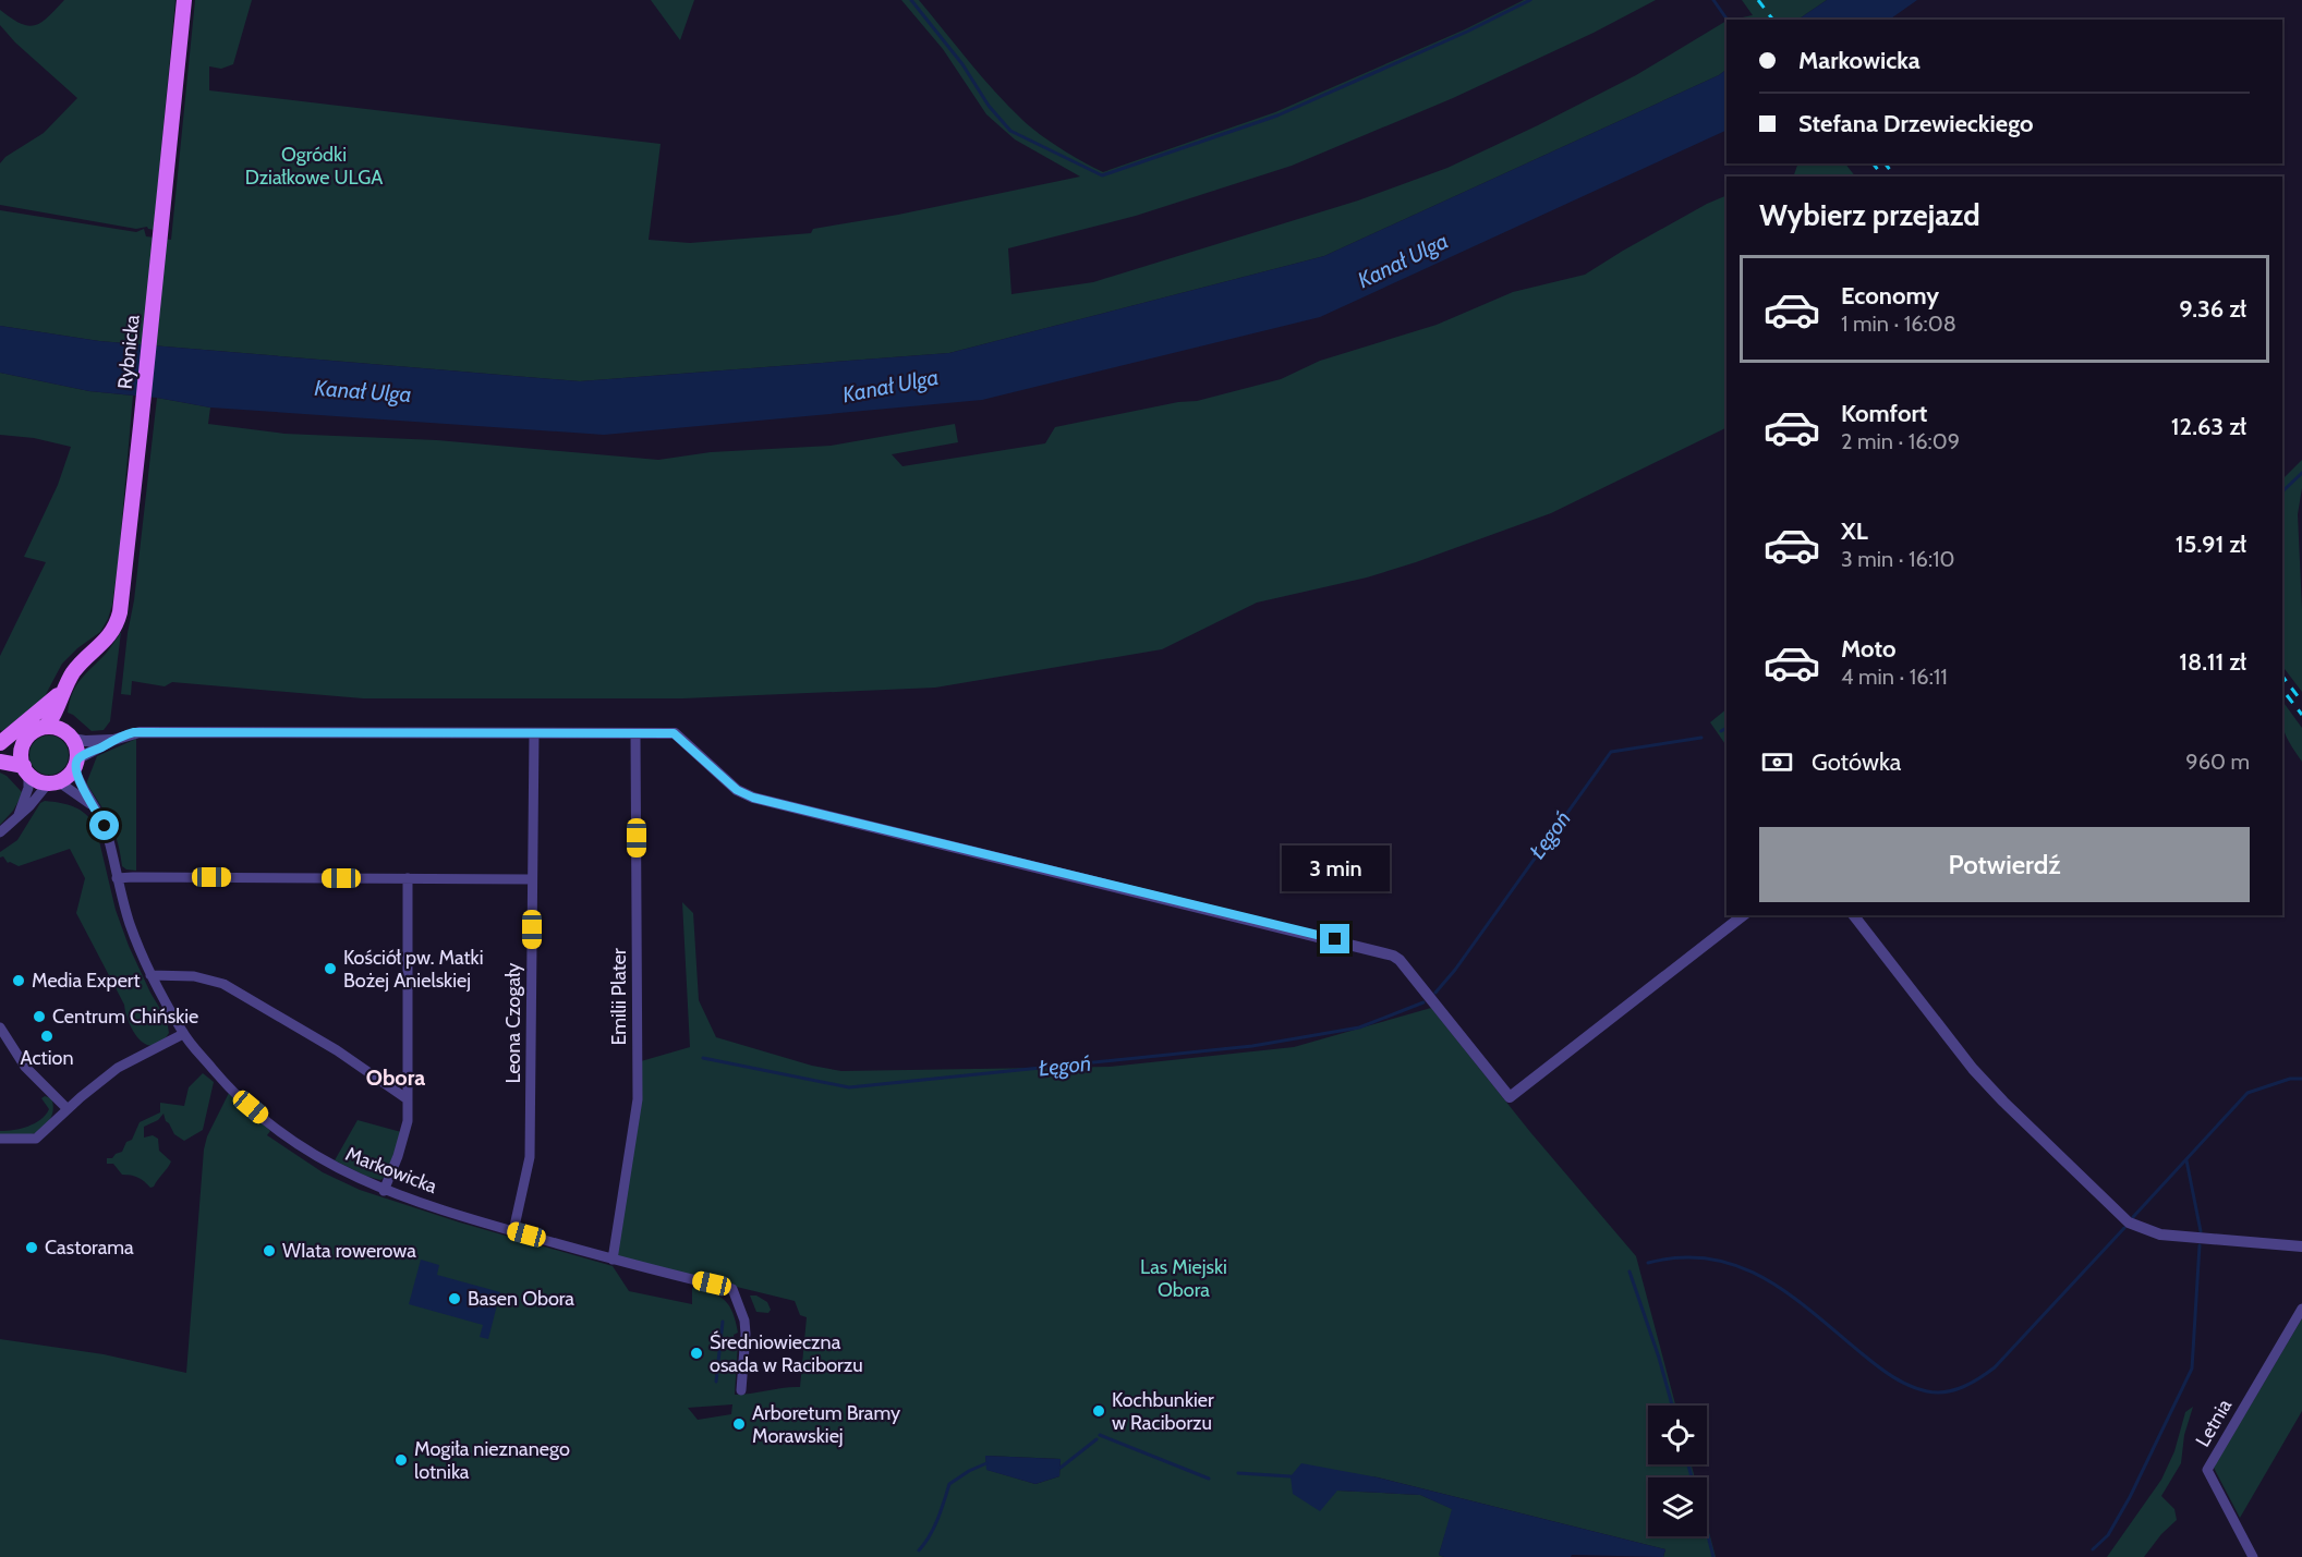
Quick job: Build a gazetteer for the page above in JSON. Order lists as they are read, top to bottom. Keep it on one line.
{"streets":{"main road":["Rybnicka"],"street":["Emilii Plater","Leona Czogały","Markowicka","Letnia"]},"crossings":[["Rybnicka","Markowicka"],["Emilii Plater","Markowicka"],["Leona Czogały","Markowicka"]],"districts":["Obora"],"water":["Kanał Ulga","Łęgoń"],"parks":["Ogródki Działkowe ULGA","Las Miejski Obora"],"places":["Kościół pw. Matki Bożej Anielskiej","Media Expert","Centrum Chińskie","Action","Castorama","WIata rowerowa","Basen Obora","Średniowieczna osada w Raciborzu","Kochbunkier w Raciborzu","Arboretum Bramy Morawskiej","Mogiła nieznanego lotnika"],"page":{"banner":["Markowicka","Stefana Drzewieckiego"],"heading":"Wybierz przejazd","list":[{"name":"Economy","note":"1 min · 16:08","value":"9.36 zł"},{"name":"Komfort","note":"2 min · 16:09","value":"12.63 zł"},{"name":"XL","note":"3 min · 16:10","value":"15.91 zł"},{"name":"Moto","note":"4 min · 16:11","value":"18.11 zł"}],"pay":["Gotówka","960 m"],"buttons":"Potwierdź","bubble":"3 min"}}
